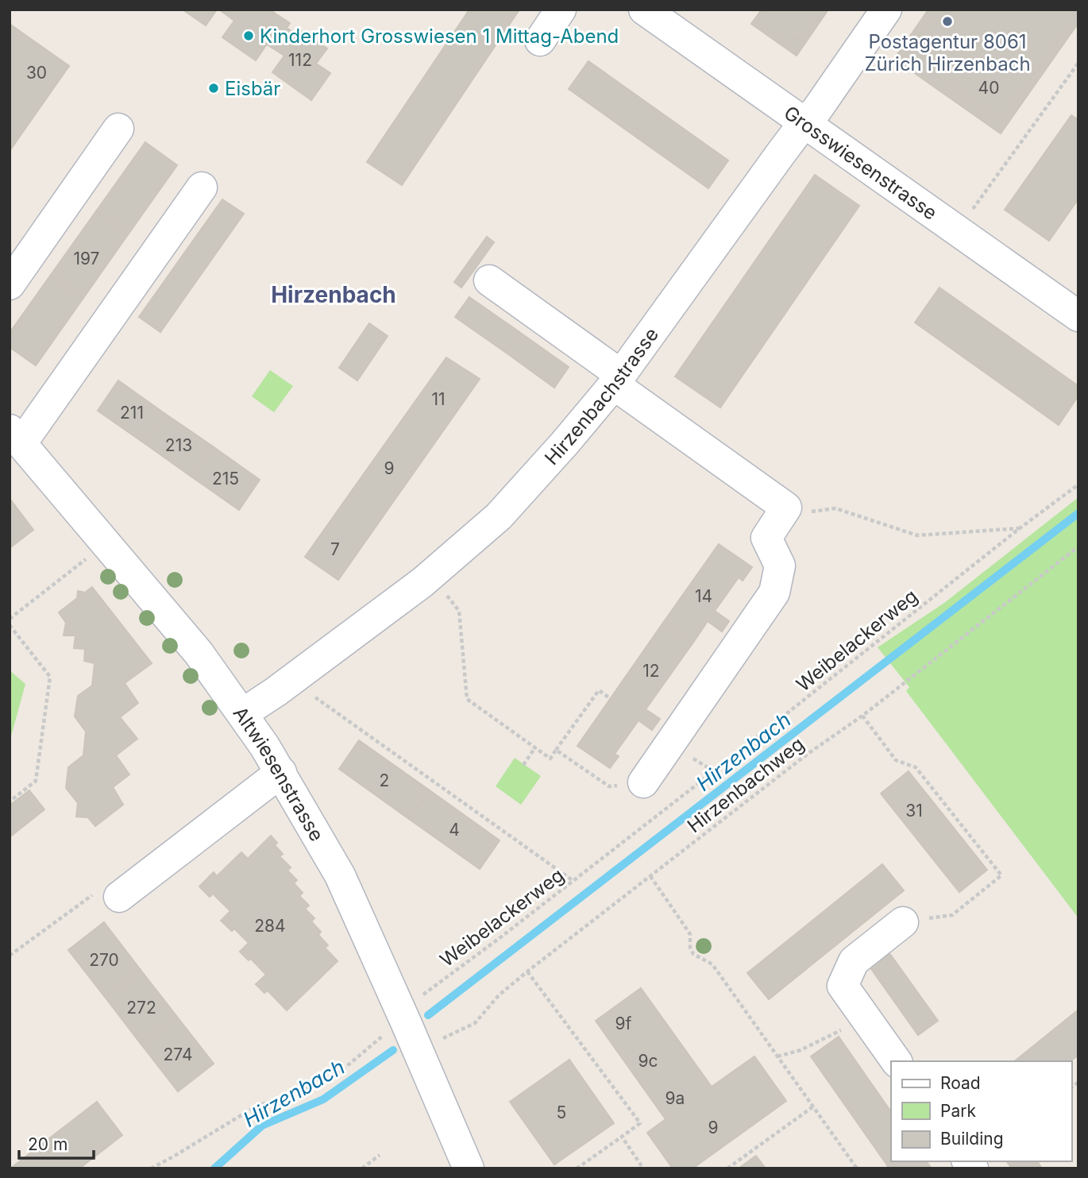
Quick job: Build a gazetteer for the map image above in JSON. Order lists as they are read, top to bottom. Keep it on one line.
{"streets":{"street":["Grosswiesenstrasse","Hirzenbachstrasse","Altwiesenstrasse"],"path":["Weibelackerweg","Hirzenbachweg"]},"crossings":[["Grosswiesenstrasse","Hirzenbachstrasse"],["Hirzenbachstrasse","Altwiesenstrasse"]],"districts":["Hirzenbach"],"water":["Hirzenbach"],"places":["Postagentur 8061 Zürich Hirzenbach","Kinderhort Grosswiesen 1 Mittag-Abend","Eisbär"],"house_numbers":["112","30","40","197","11","211","213","9","215","7","14","12","2","31","4","284","270","272","9f","274","9c","9a","5","9"],"legend":["Road","Park","Building"],"scale_bar":"20 m"}
